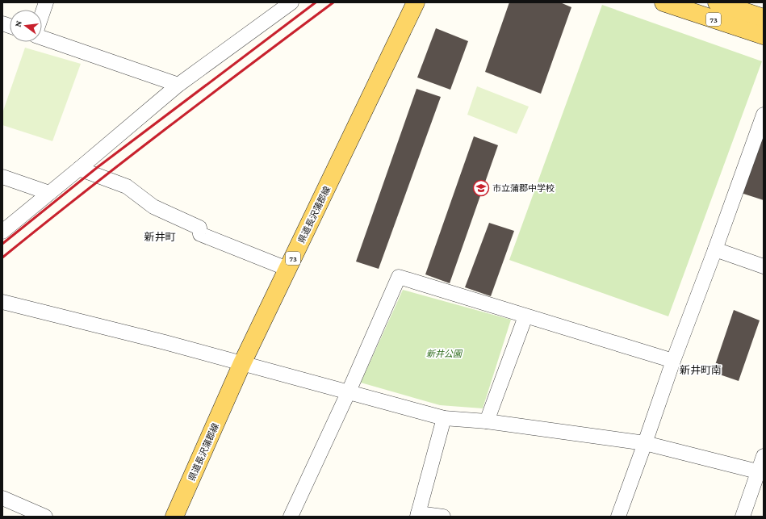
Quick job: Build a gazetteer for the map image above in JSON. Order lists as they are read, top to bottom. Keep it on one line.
{"streets":{"main road":["73","県道長沢蒲郡線"]},"districts":["新井町","新井町南"],"parks":["新井公園"],"places":{"school or university":["市立蒲郡中学校"]},"north":"left"}
